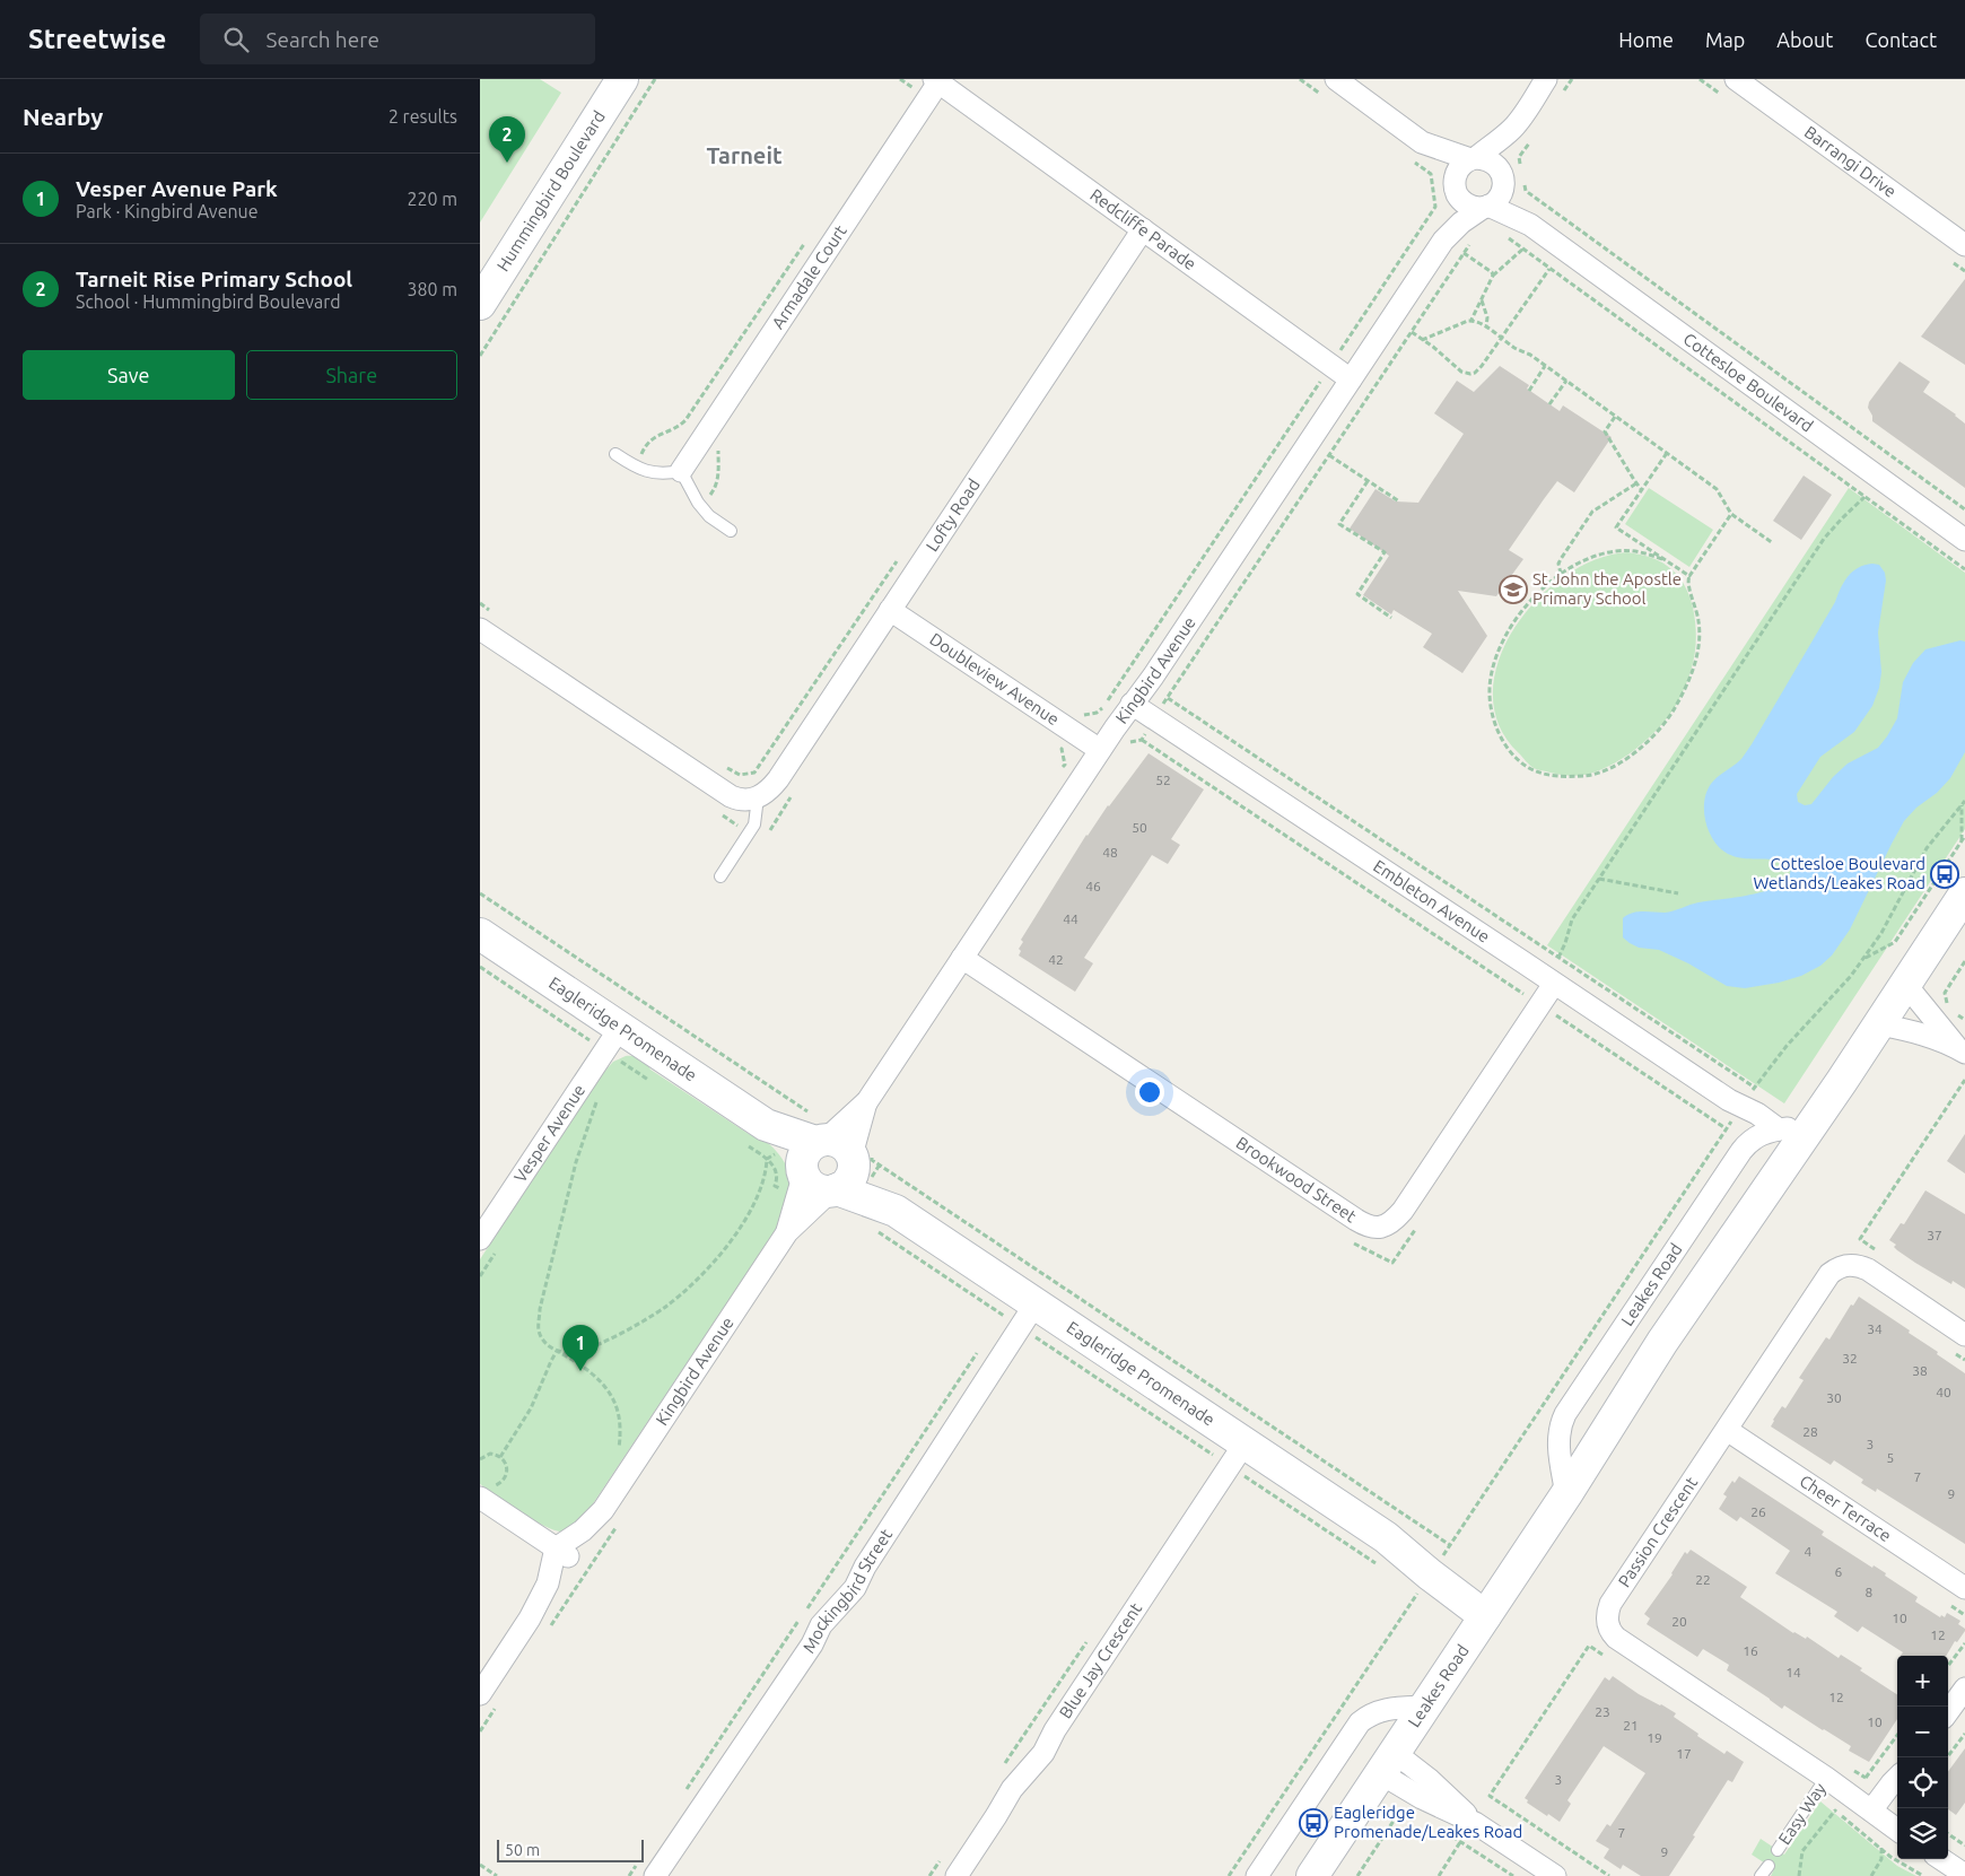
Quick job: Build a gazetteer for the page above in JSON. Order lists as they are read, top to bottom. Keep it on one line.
{"streets":{"street":["Barrangi Drive","Hummingbird Boulevard","Redcliffe Parade","Armadale Court","Cottesloe Boulevard","Lofty Road","Kingbird Avenue","Doubleview Avenue","Embleton Avenue","Eagleridge Promenade","Vesper Avenue","Brookwood Street","Leakes Road","Cheer Terrace","Passion Crescent","Mockingbird Street","Blue Jay Crescent"],"lane":["Easy Way"]},"crossings":[["Redcliffe Parade","Armadale Court"],["Redcliffe Parade","Lofty Road"],["Redcliffe Parade","Kingbird Avenue"],["Cottesloe Boulevard","Kingbird Avenue"],["Lofty Road","Doubleview Avenue"],["Kingbird Avenue","Doubleview Avenue"],["Kingbird Avenue","Embleton Avenue"],["Kingbird Avenue","Eagleridge Promenade"],["Kingbird Avenue","Brookwood Street"],["Embleton Avenue","Brookwood Street"],["Embleton Avenue","Leakes Road"],["Eagleridge Promenade","Vesper Avenue"],["Eagleridge Promenade","Leakes Road"],["Eagleridge Promenade","Mockingbird Street"],["Eagleridge Promenade","Blue Jay Crescent"],["Cheer Terrace","Passion Crescent"],["Passion Crescent","Easy Way"]],"districts":["Tarneit"],"places":{"school or university":["St John the Apostle Primary School"],"bus stop":["Cottesloe Boulevard Wetlands/Leakes Road","Eagleridge Promenade/Leakes Road"]},"house_numbers":["52","50","48","46","44","42","37","34","32","38","40","30","28","3","5","7","9","26","4","6","22","8","10","20","12","16","14","12","23","10","21","19","17","3","7","9"],"scale_bar":"50 m","page":{"header":"Streetwise","search":"Search here","nav":["Home","Map","About","Contact"],"heading":["Nearby","2 results"],"pins":["2","1"],"list":[{"mark":"1","name":"Vesper Avenue Park","note":"Park · Kingbird Avenue","value":"220 m"},{"mark":"2","name":"Tarneit Rise Primary School","note":"School · Hummingbird Boulevard","value":"380 m"}],"buttons":["Save","Share"],"map_buttons":["+","−"],"scale":"50 m"}}
